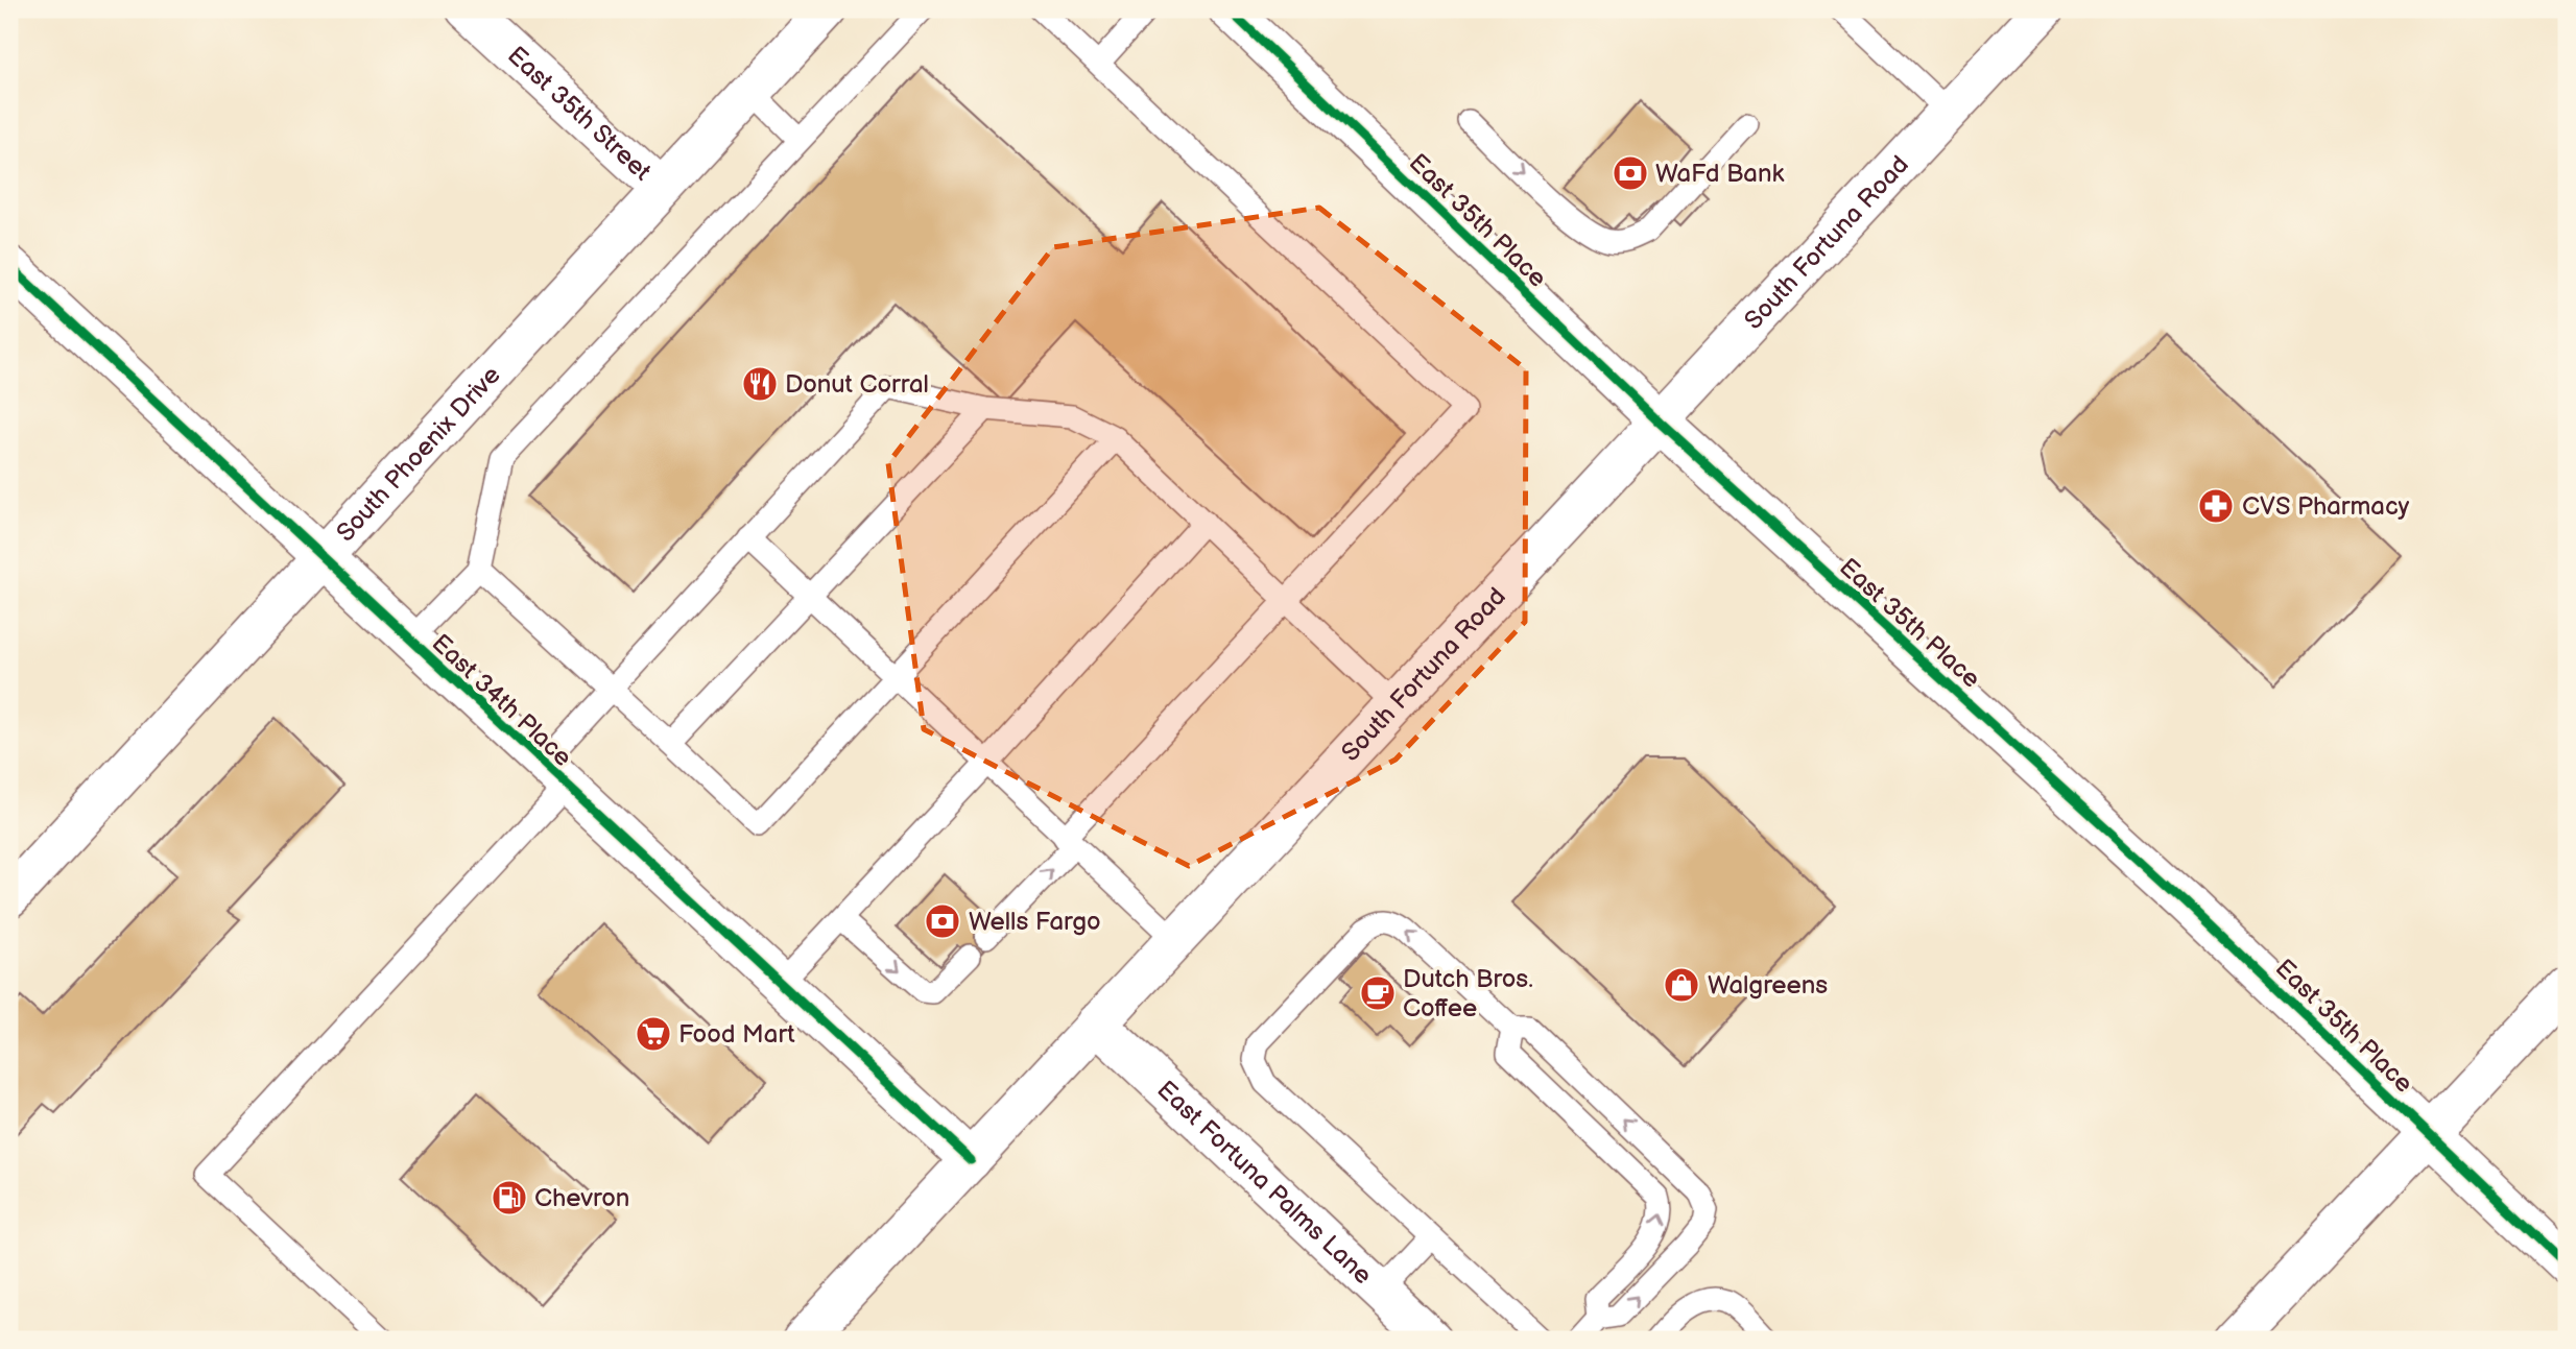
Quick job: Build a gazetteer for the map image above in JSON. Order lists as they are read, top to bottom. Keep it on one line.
{"streets":{"street":["East 35th Street","East 35th Place","South Fortuna Road","South Phoenix Drive","East 34th Place","East Fortuna Palms Lane"]},"crossings":[["East 35th Street","South Phoenix Drive"],["East 35th Place","South Fortuna Road"],["South Fortuna Road","East 34th Place"],["South Fortuna Road","East Fortuna Palms Lane"],["South Phoenix Drive","East 34th Place"]],"places":{"bank":["WaFd Bank","Wells Fargo"],"restaurant":["Donut Corral"],"pharmacy":["CVS Pharmacy"],"shop":["Walgreens"],"cafe":["Dutch Bros. Coffee"],"supermarket":["Food Mart"],"fuel station":["Chevron"]}}
